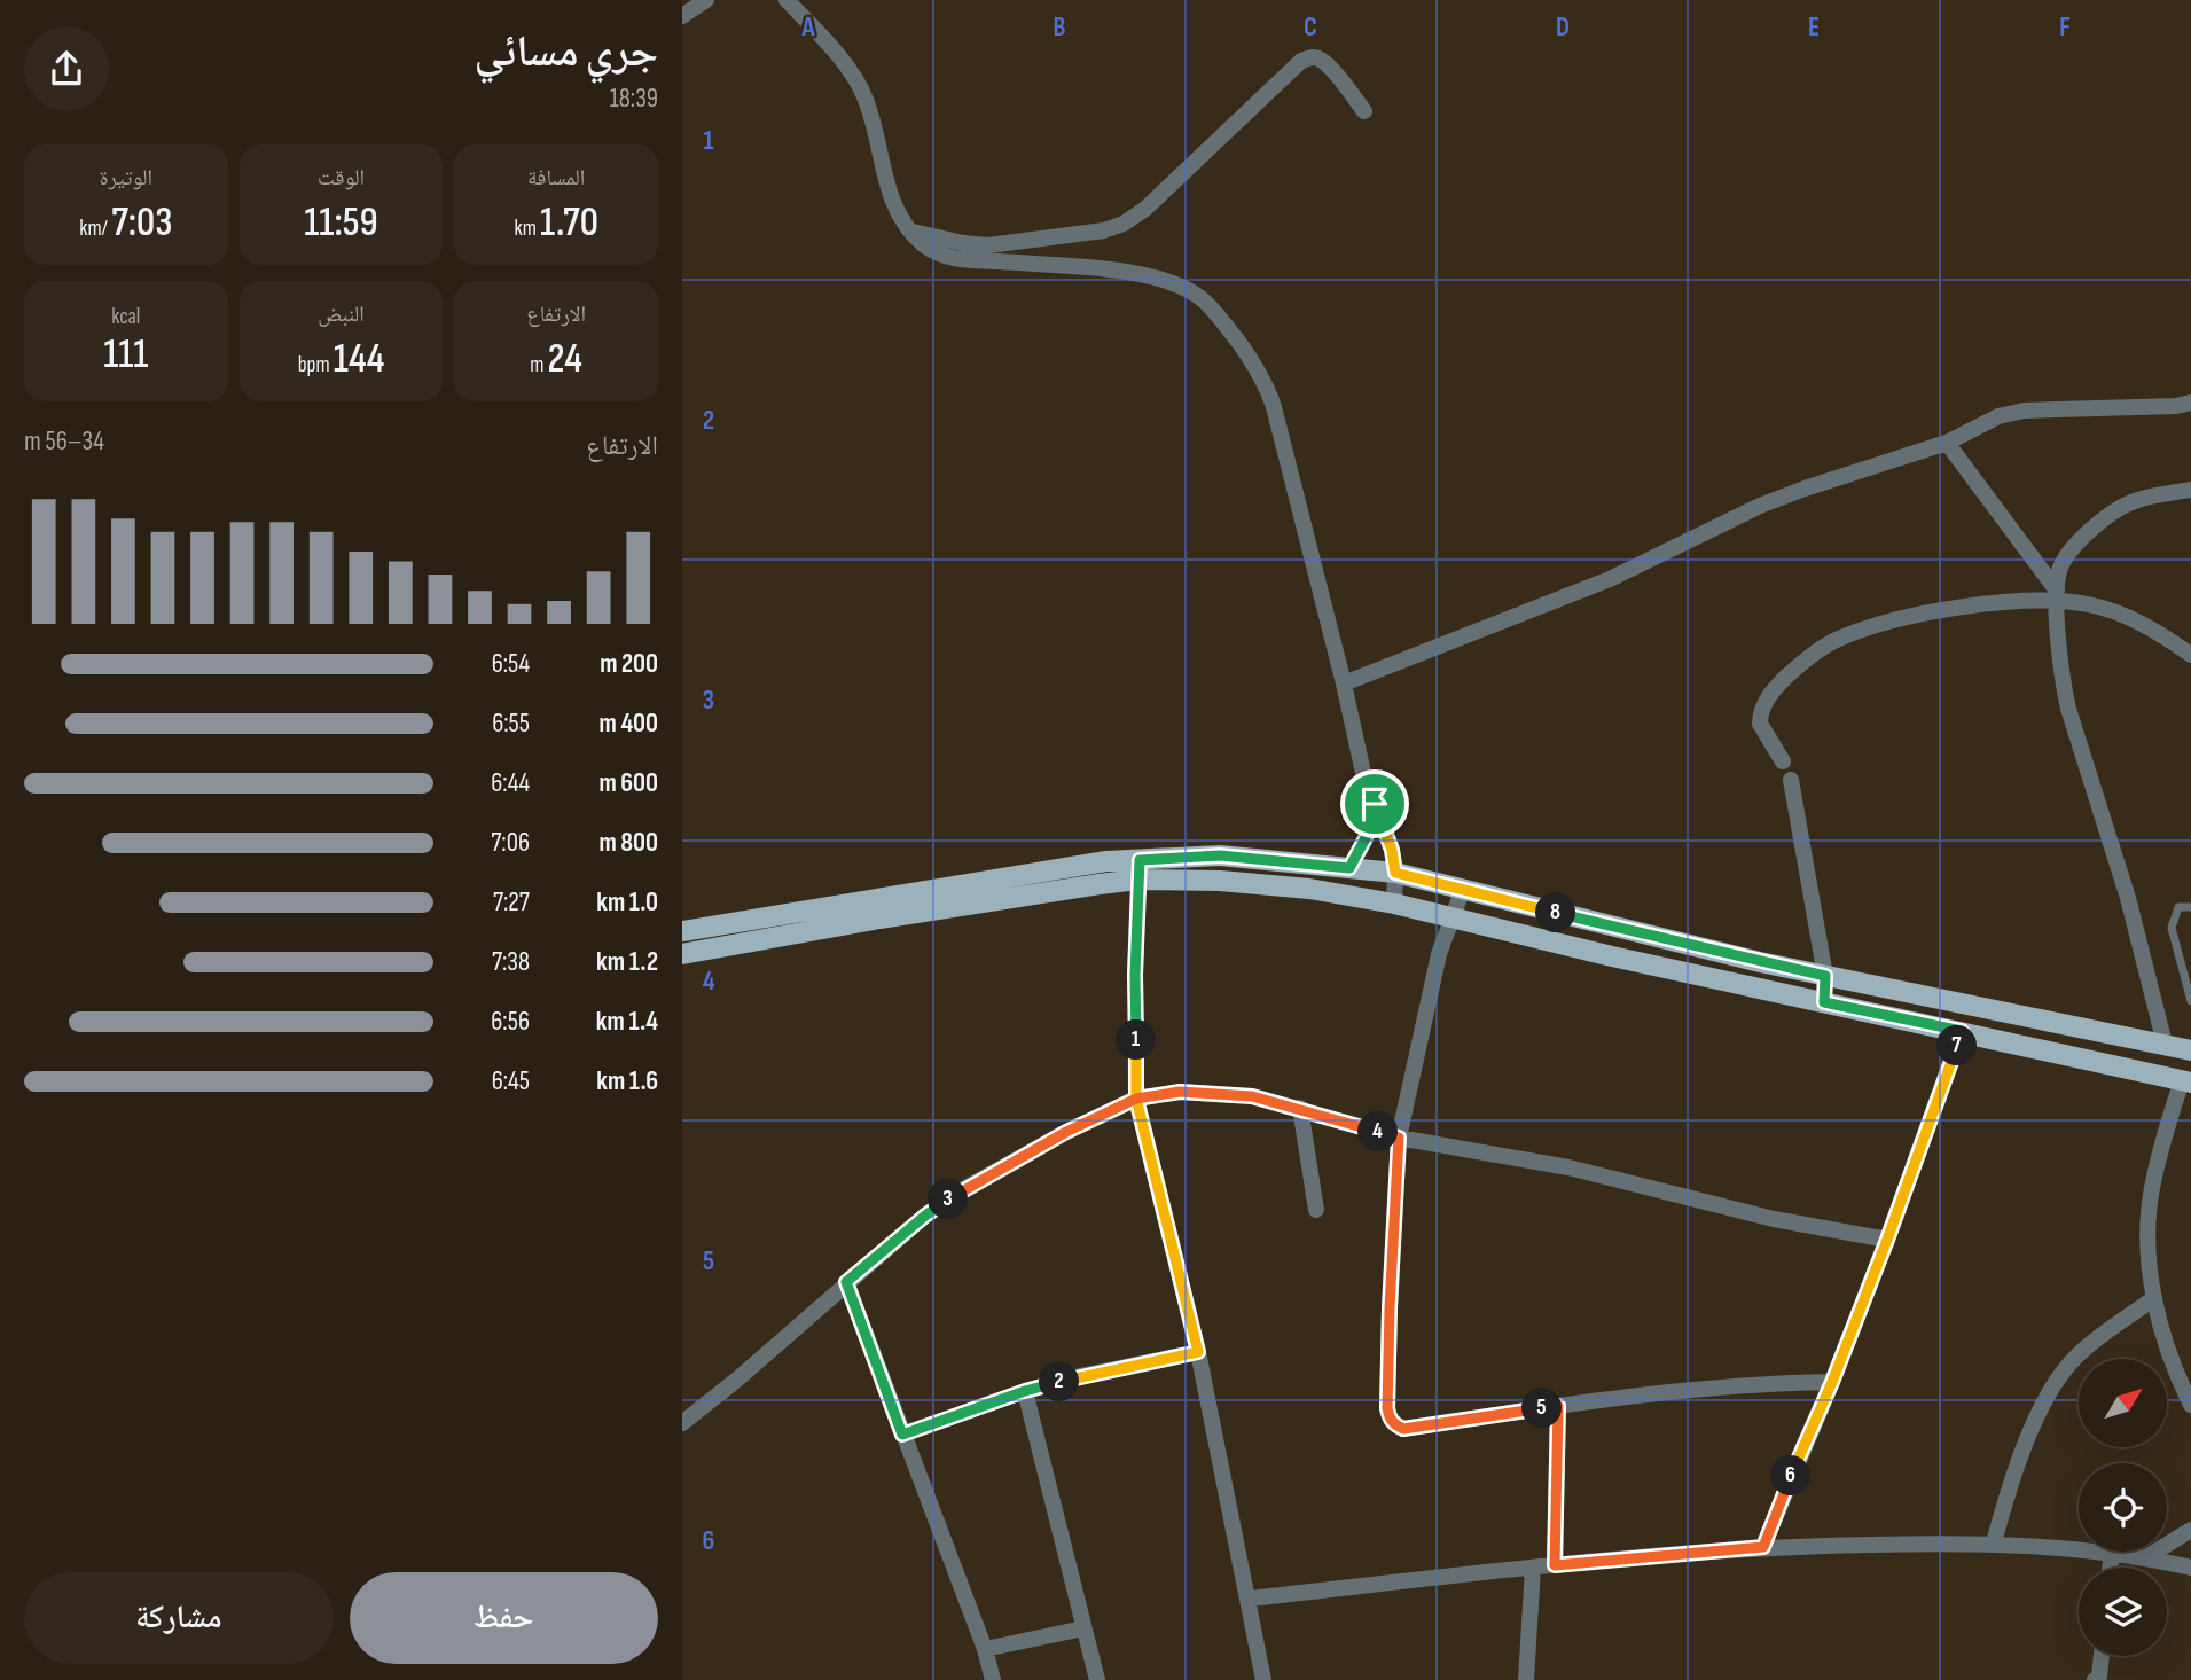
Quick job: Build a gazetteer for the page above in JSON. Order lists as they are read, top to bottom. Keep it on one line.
{"north":"top right","page":{"heading":["جري مسائي","18:39"],"stats":[["المسافة","1.70 km"],["الوقت","11:59"],["الوتيرة","7:03 /km"],["الارتفاع","24 m"],["النبض","144 bpm"],["kcal","111"]],"chart":["الارتفاع","34–56 m"],"list":[{"name":"200 m","note":"6:54"},{"name":"400 m","note":"6:55"},{"name":"600 m","note":"6:44"},{"name":"800 m","note":"7:06"},{"name":"1.0 km","note":"7:27"},{"name":"1.2 km","note":"7:38"},{"name":"1.4 km","note":"6:56"},{"name":"1.6 km","note":"6:45"}],"pins":["8","1","7","4","3","2","5","6"],"buttons":["حفظ","مشاركة"]},"grid":{"columns":["A","B","C","D","E","F"],"rows":["1","2","3","4","5","6"]}}
